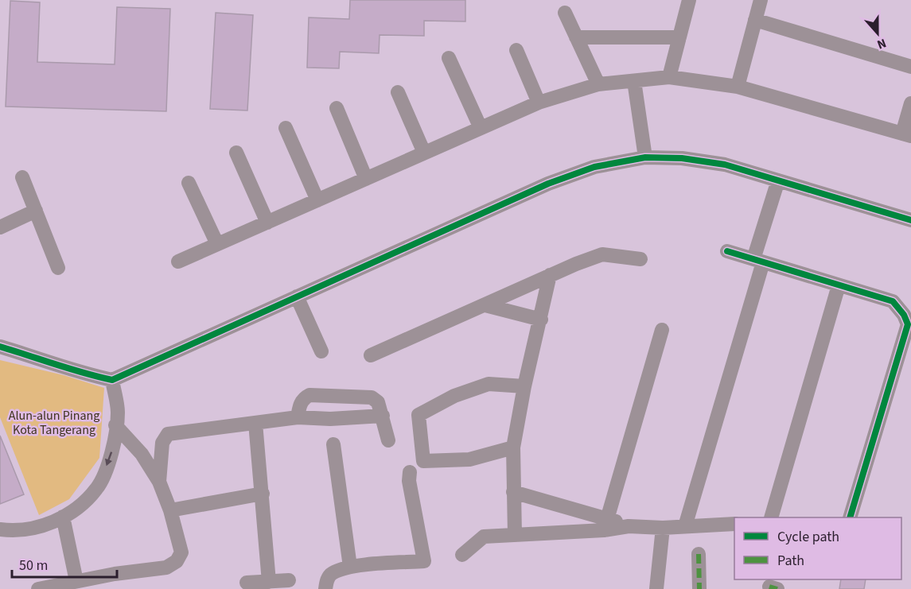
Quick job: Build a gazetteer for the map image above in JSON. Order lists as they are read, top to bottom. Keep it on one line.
{"parks":["Alun-alun Pinang Kota Tangerang"],"legend":["Cycle path","Path"],"scale_bar":"50 m","north":"bottom"}
